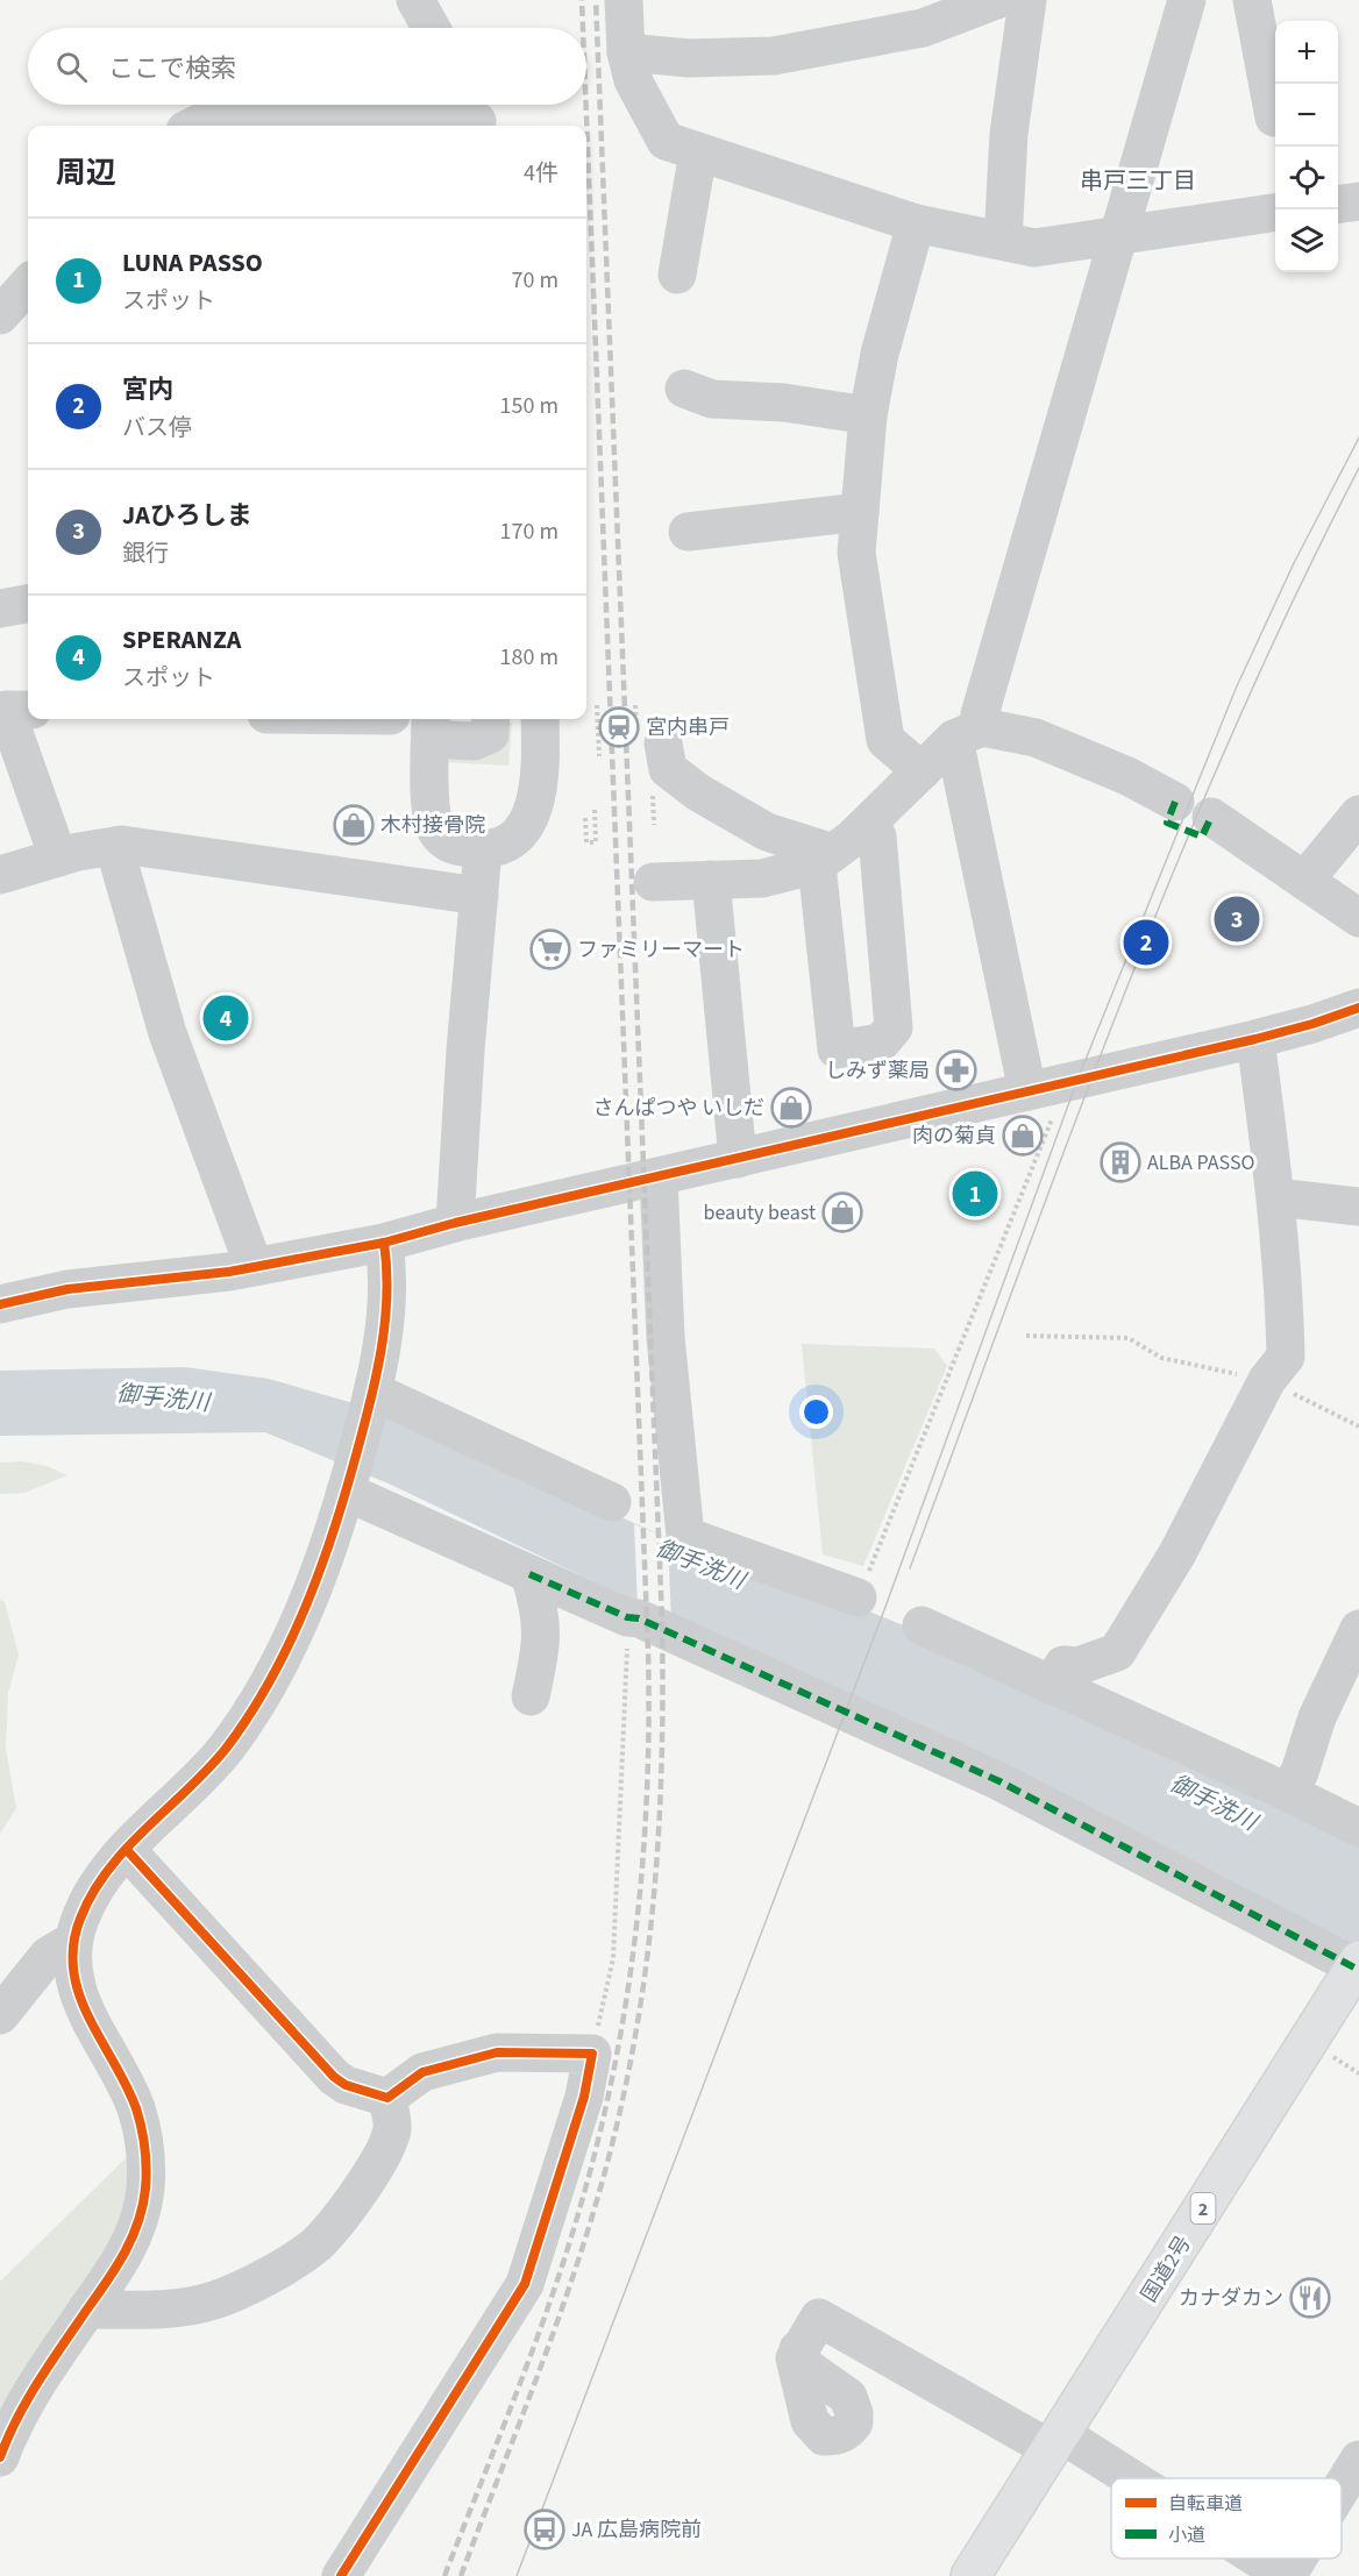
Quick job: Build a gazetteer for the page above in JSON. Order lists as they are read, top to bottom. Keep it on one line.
{"streets":{"highway":["2","国道2号"]},"districts":["串戸三丁目"],"water":["御手洗川"],"places":{"station":["宮内串戸"],"shop":["木村接骨院","さんぱつや いしだ","肉の菊貞","beauty beast"],"supermarket":["ファミリーマート"],"pharmacy":["しみず薬局"],"building":["ALBA PASSO"],"restaurant":["カナダカン"],"bus stop":["JA 広島病院前"]},"legend":["自転車道","小道"],"page":{"map_buttons":["+","−"],"search":"ここで検索","heading":["周辺","4件"],"list":[{"mark":"1","name":"LUNA PASSO","note":"スポット","value":"70 m"},{"mark":"2","name":"宮内","note":"バス停","value":"150 m"},{"mark":"3","name":"JAひろしま","note":"銀行","value":"170 m"},{"mark":"4","name":"SPERANZA","note":"スポット","value":"180 m"}],"pins":["3","2","4","1"]}}
